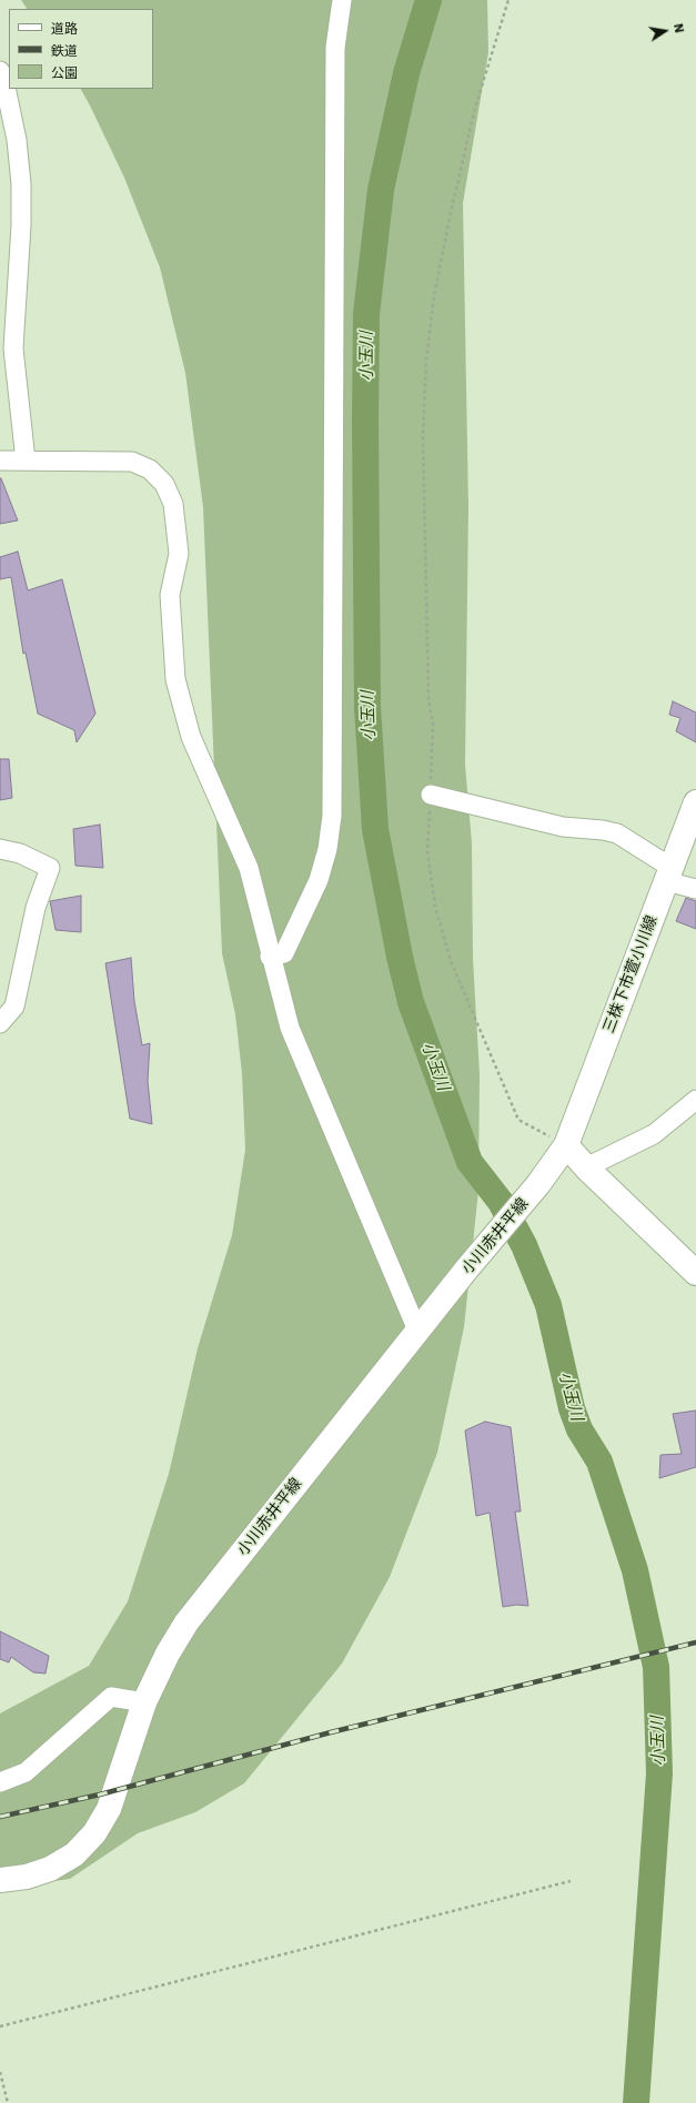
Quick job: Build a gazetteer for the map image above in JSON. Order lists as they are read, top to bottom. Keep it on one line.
{"streets":{"main road":["三株下市萱小川線","小川赤井平線"]},"crossings":[["三株下市萱小川線","小川赤井平線"]],"water":["小玉川"],"legend":["道路","鉄道","公園"],"north":"right"}
